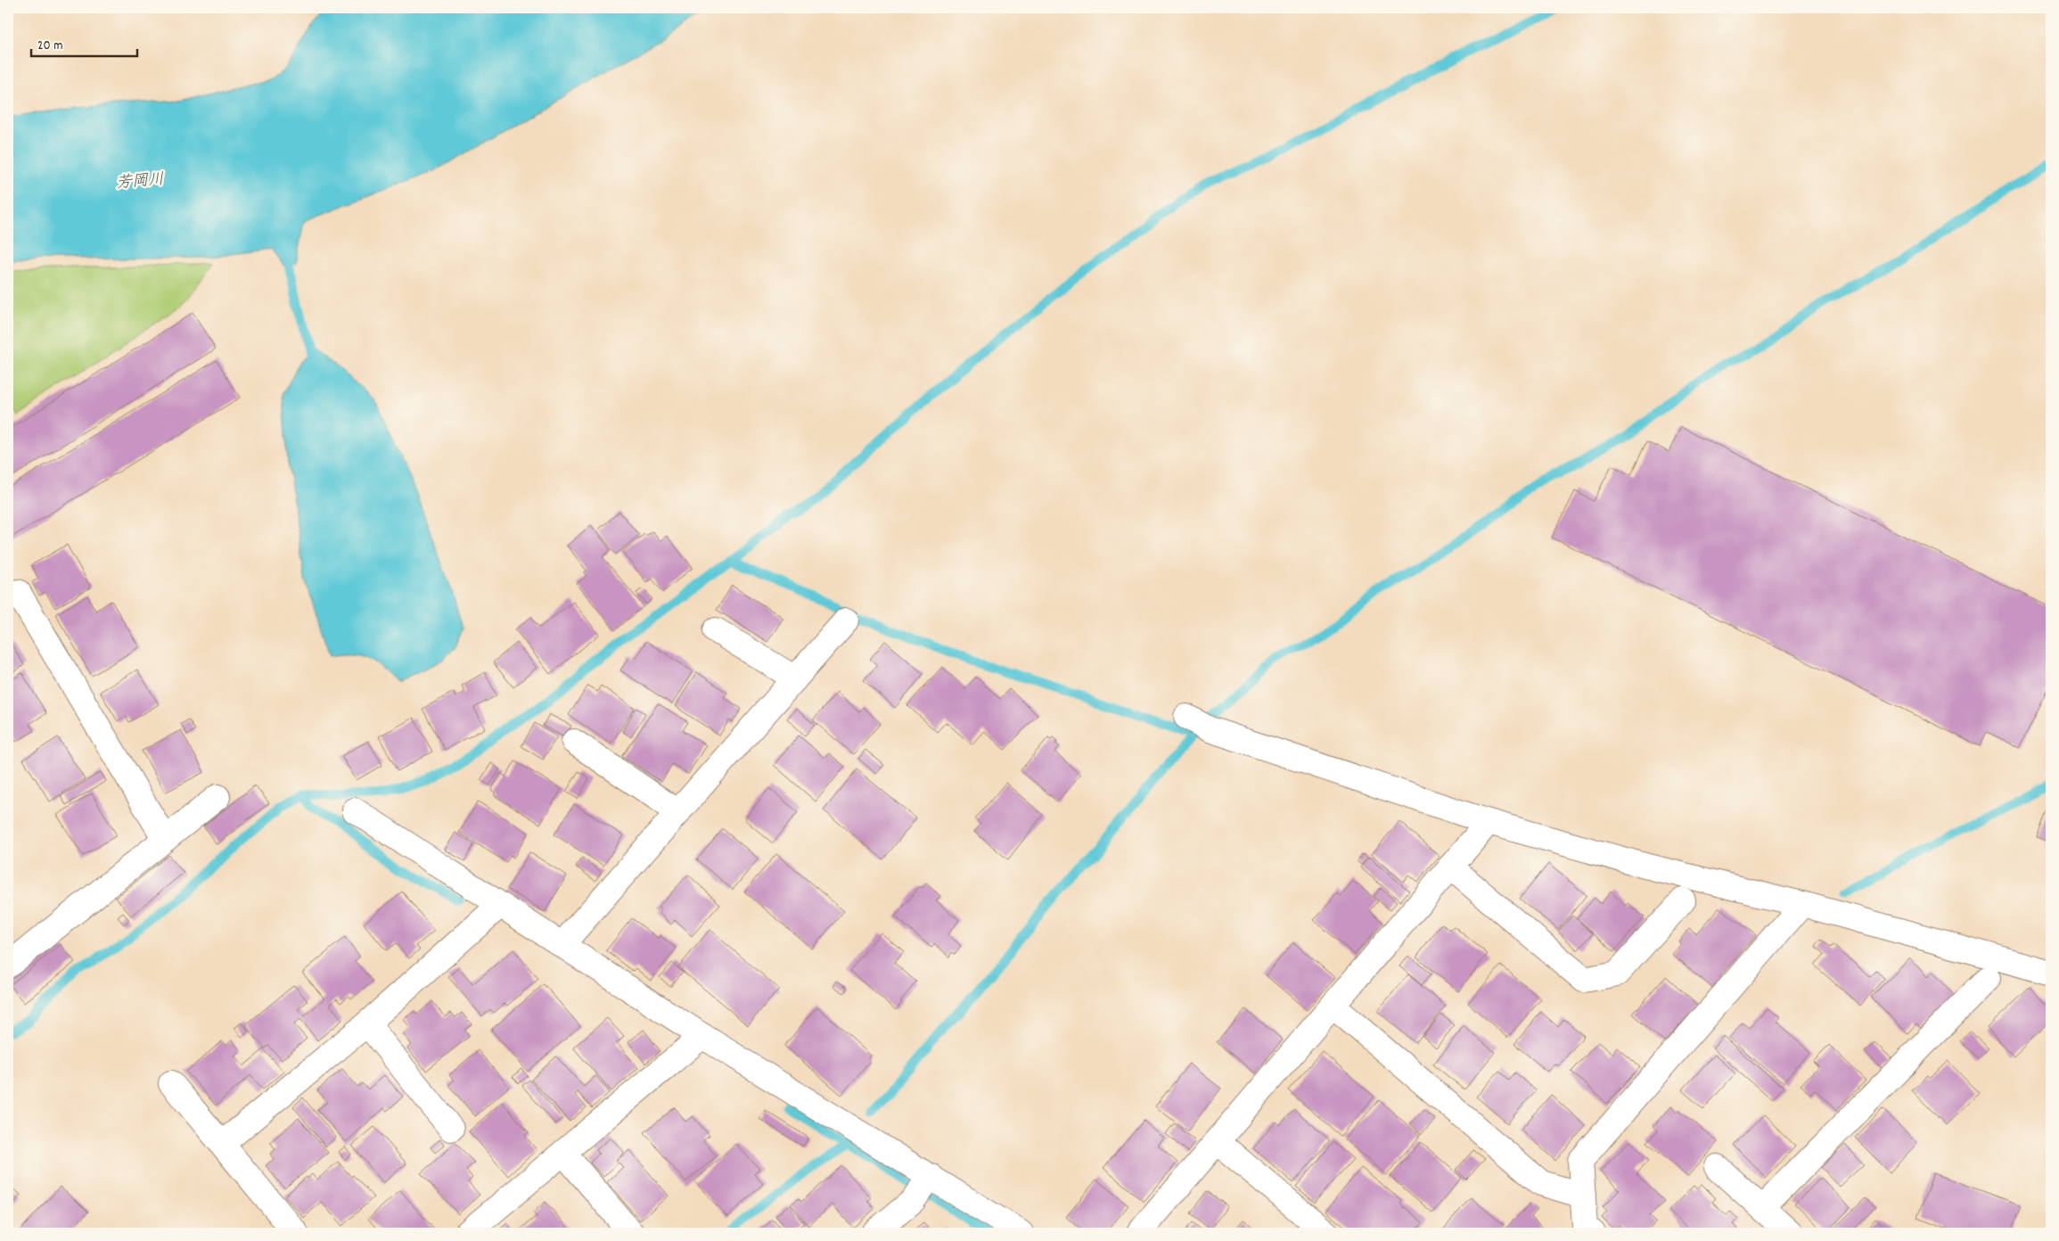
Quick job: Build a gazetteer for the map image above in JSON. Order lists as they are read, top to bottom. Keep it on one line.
{"water":["芳岡川"],"scale_bar":"20 m"}
